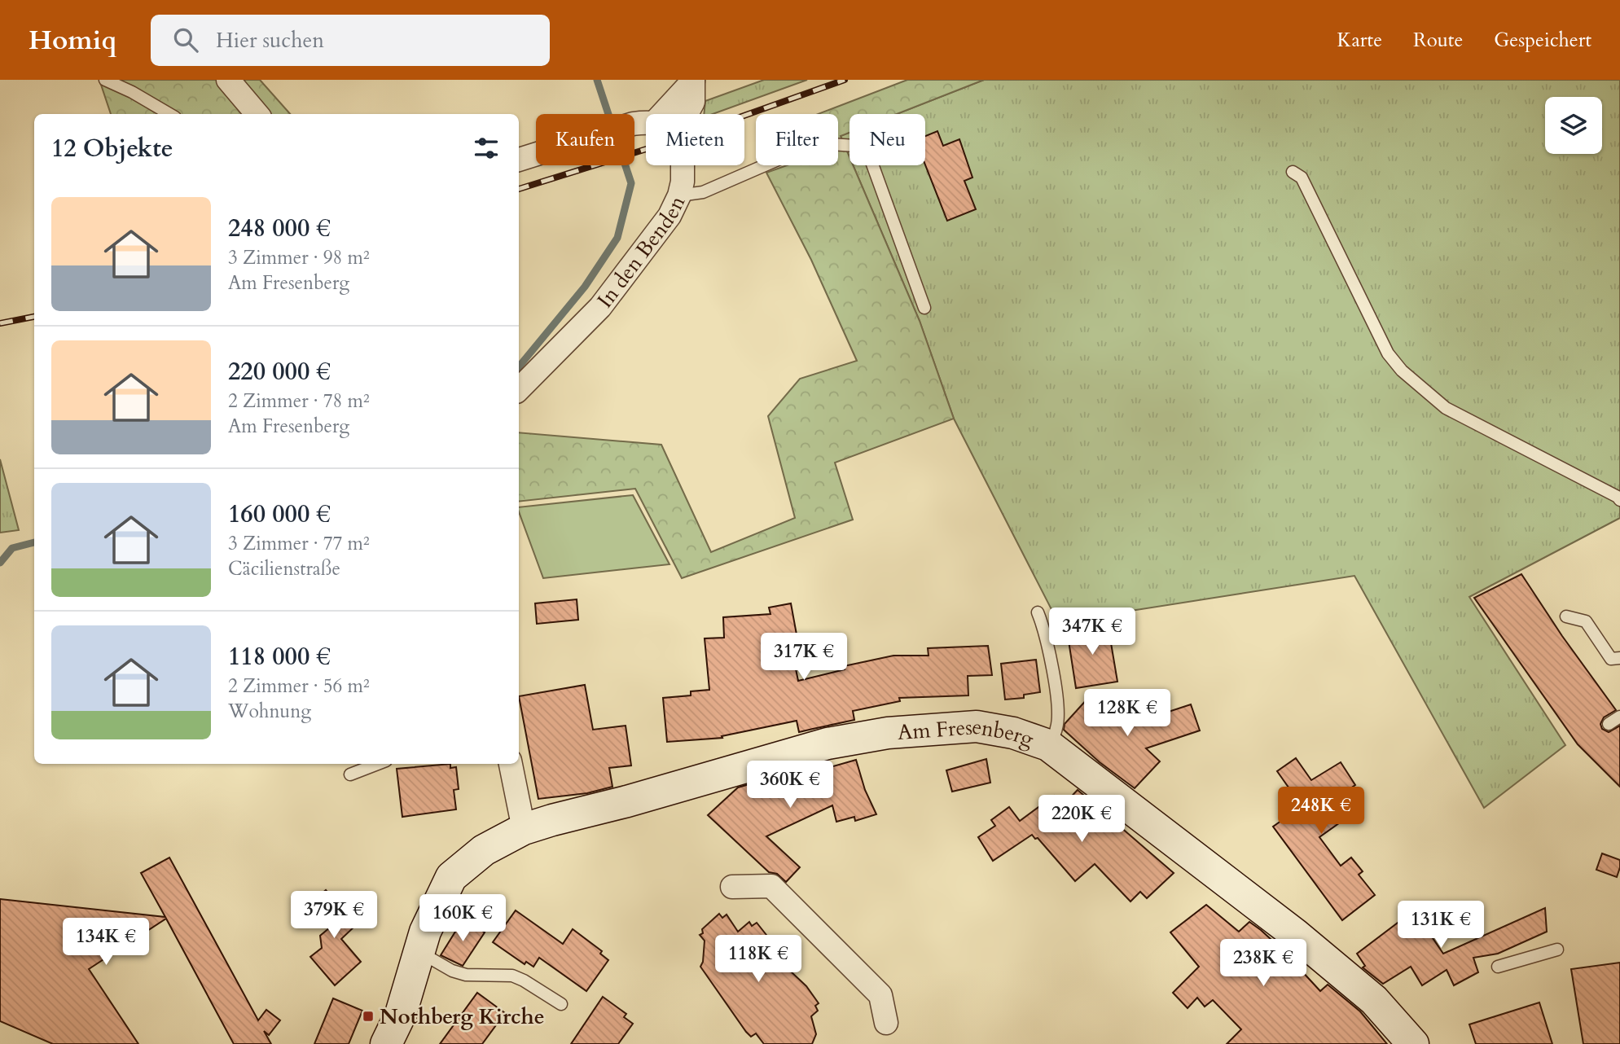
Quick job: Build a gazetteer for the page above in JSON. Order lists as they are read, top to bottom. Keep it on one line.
{"streets":{"street":["In den Benden","Am Fresenberg"]},"places":{"transit":["Nothberg Kirche"]},"page":{"header":"Homiq","search":"Hier suchen","nav":["Karte","Route","Gespeichert"],"chip":["Kaufen","Mieten","Filter","Neu"],"heading":"12 Objekte","list":[{"name":"248 000 €","note":"3 Zimmer · 98 m² · Am Fresenberg"},{"name":"220 000 €","note":"2 Zimmer · 78 m² · Am Fresenberg"},{"name":"160 000 €","note":"3 Zimmer · 77 m² · Cäcilienstraße"},{"name":"118 000 €","note":"2 Zimmer · 56 m² · Wohnung"}],"price":["347K €","317K €","128K €","360K €","248K €","220K €","379K €","160K €","131K €","134K €","118K €","238K €"]}}
